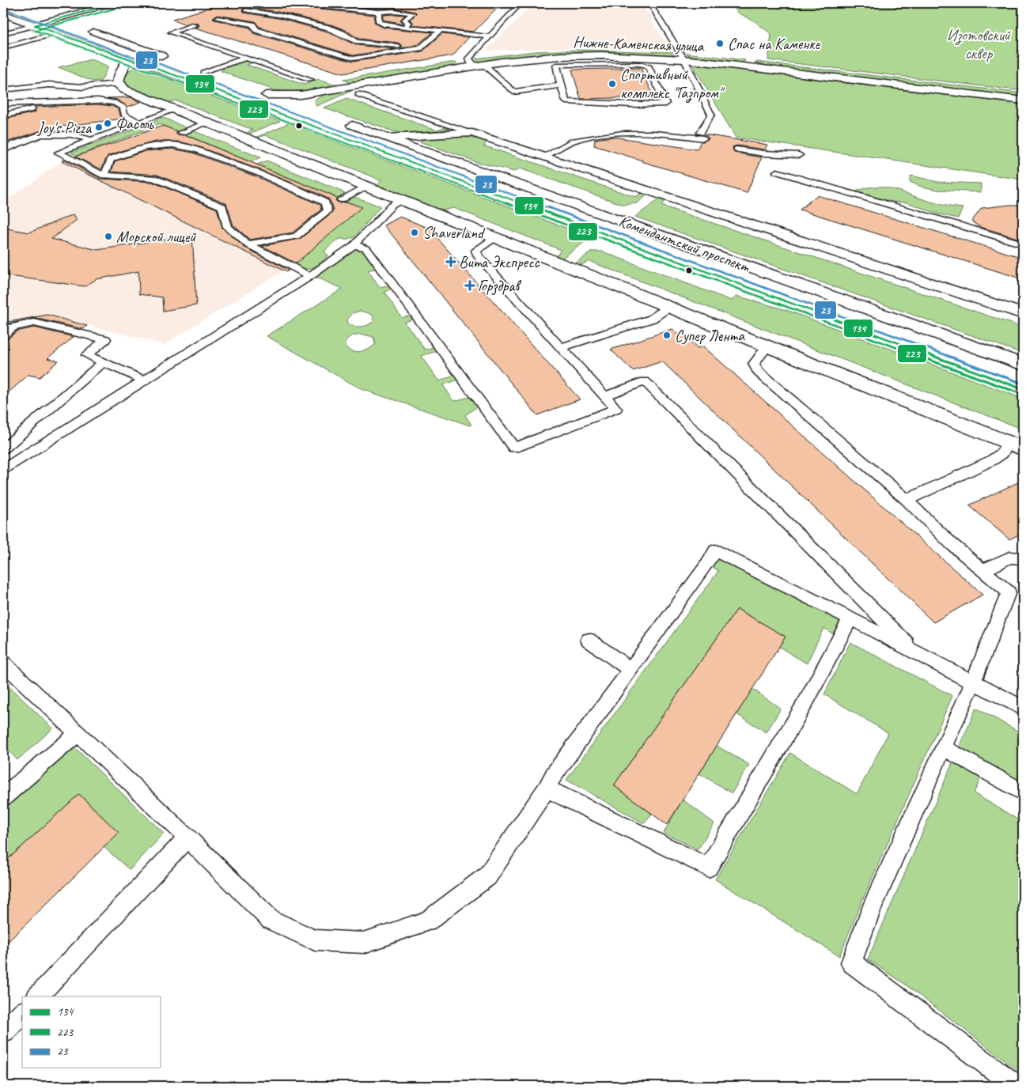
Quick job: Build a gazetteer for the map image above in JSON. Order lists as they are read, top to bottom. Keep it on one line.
{"streets":{"main road":["Нижне-Каменская улица","Комендантский проспект"]},"crossings":[["Нижне-Каменская улица","Комендантский проспект"]],"parks":["Изотовский сквер"],"places":{"other":["Спас на Каменке","Спортивный комплекс \"Газпром\"","Фасоль","Joy's Pizza","Shaverland","Морской лицей","Супер Лента"],"health":["Вита Экспресс","Горздрав"]},"lines":["transit line 134","transit line 223","transit line 23"],"legend":["134","223","23"]}
